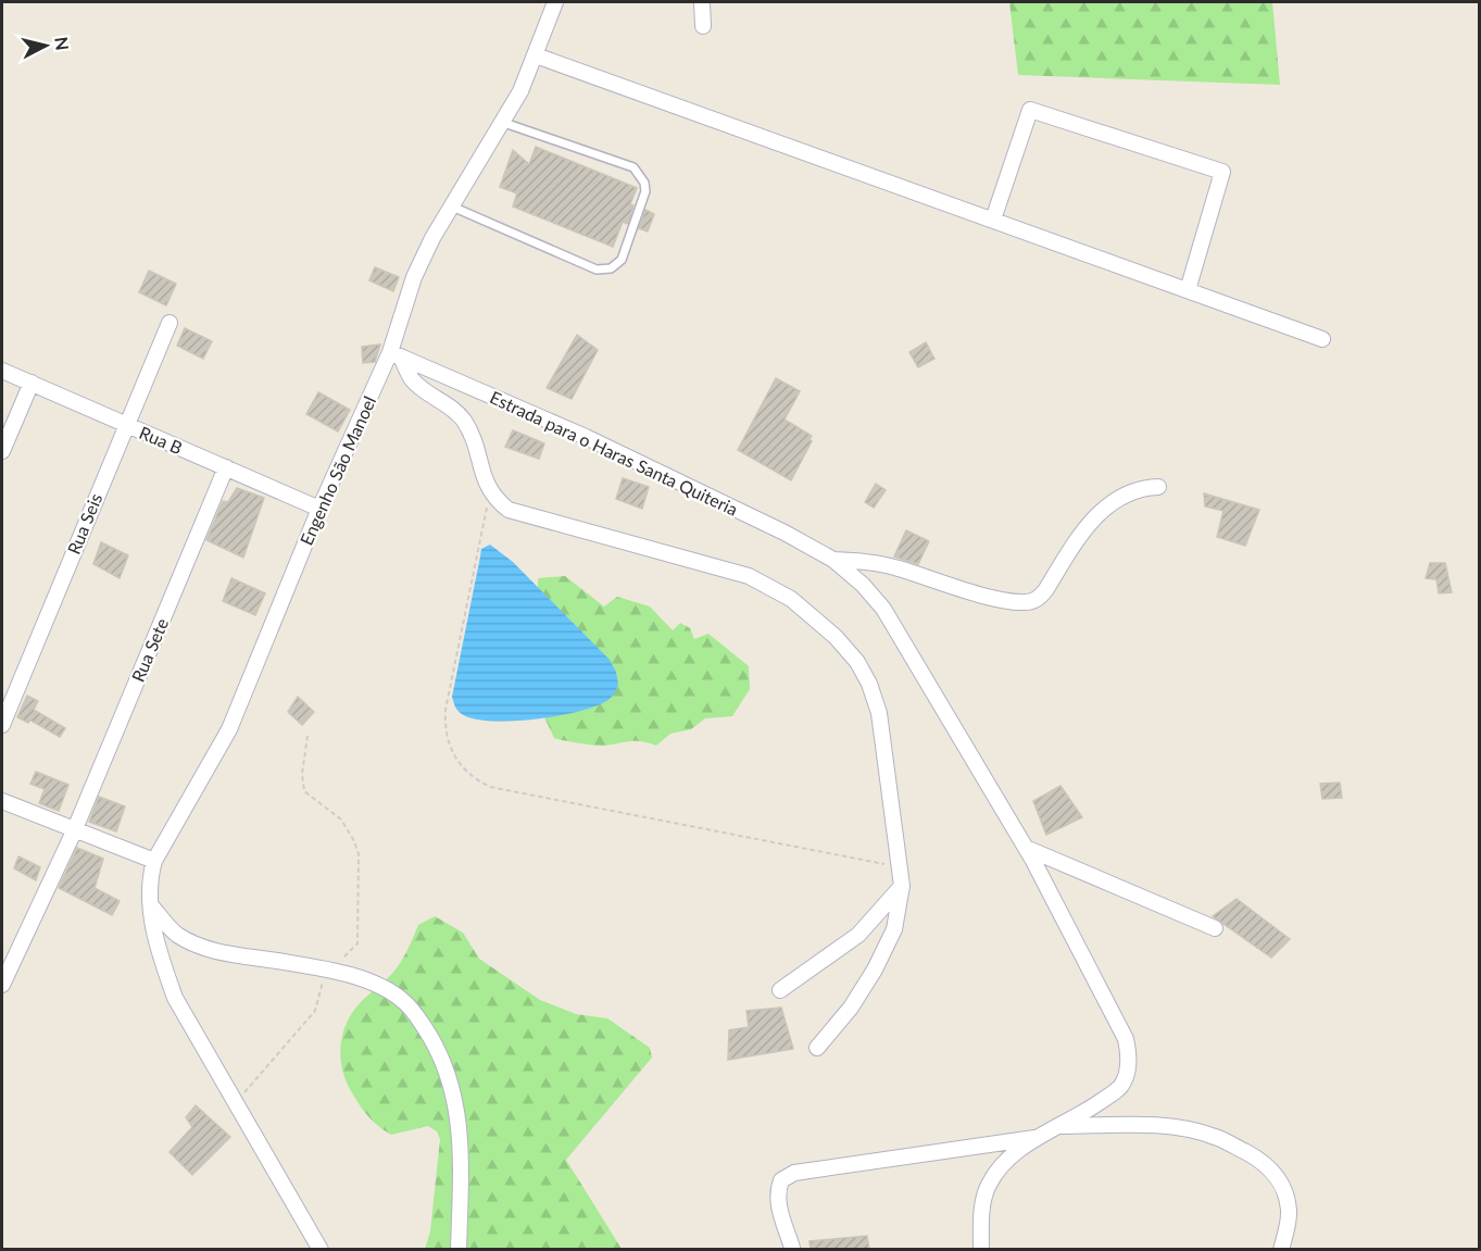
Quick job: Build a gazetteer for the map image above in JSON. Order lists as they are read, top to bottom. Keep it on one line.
{"streets":{"street":["Rua B","Estrada para o Haras Santa Quiteria","Engenho São Manoel","Rua Seis","Rua Sete"]},"crossings":[["Rua B","Engenho São Manoel"],["Rua B","Rua Seis"],["Rua B","Rua Sete"],["Estrada para o Haras Santa Quiteria","Engenho São Manoel"]],"north":"right"}
